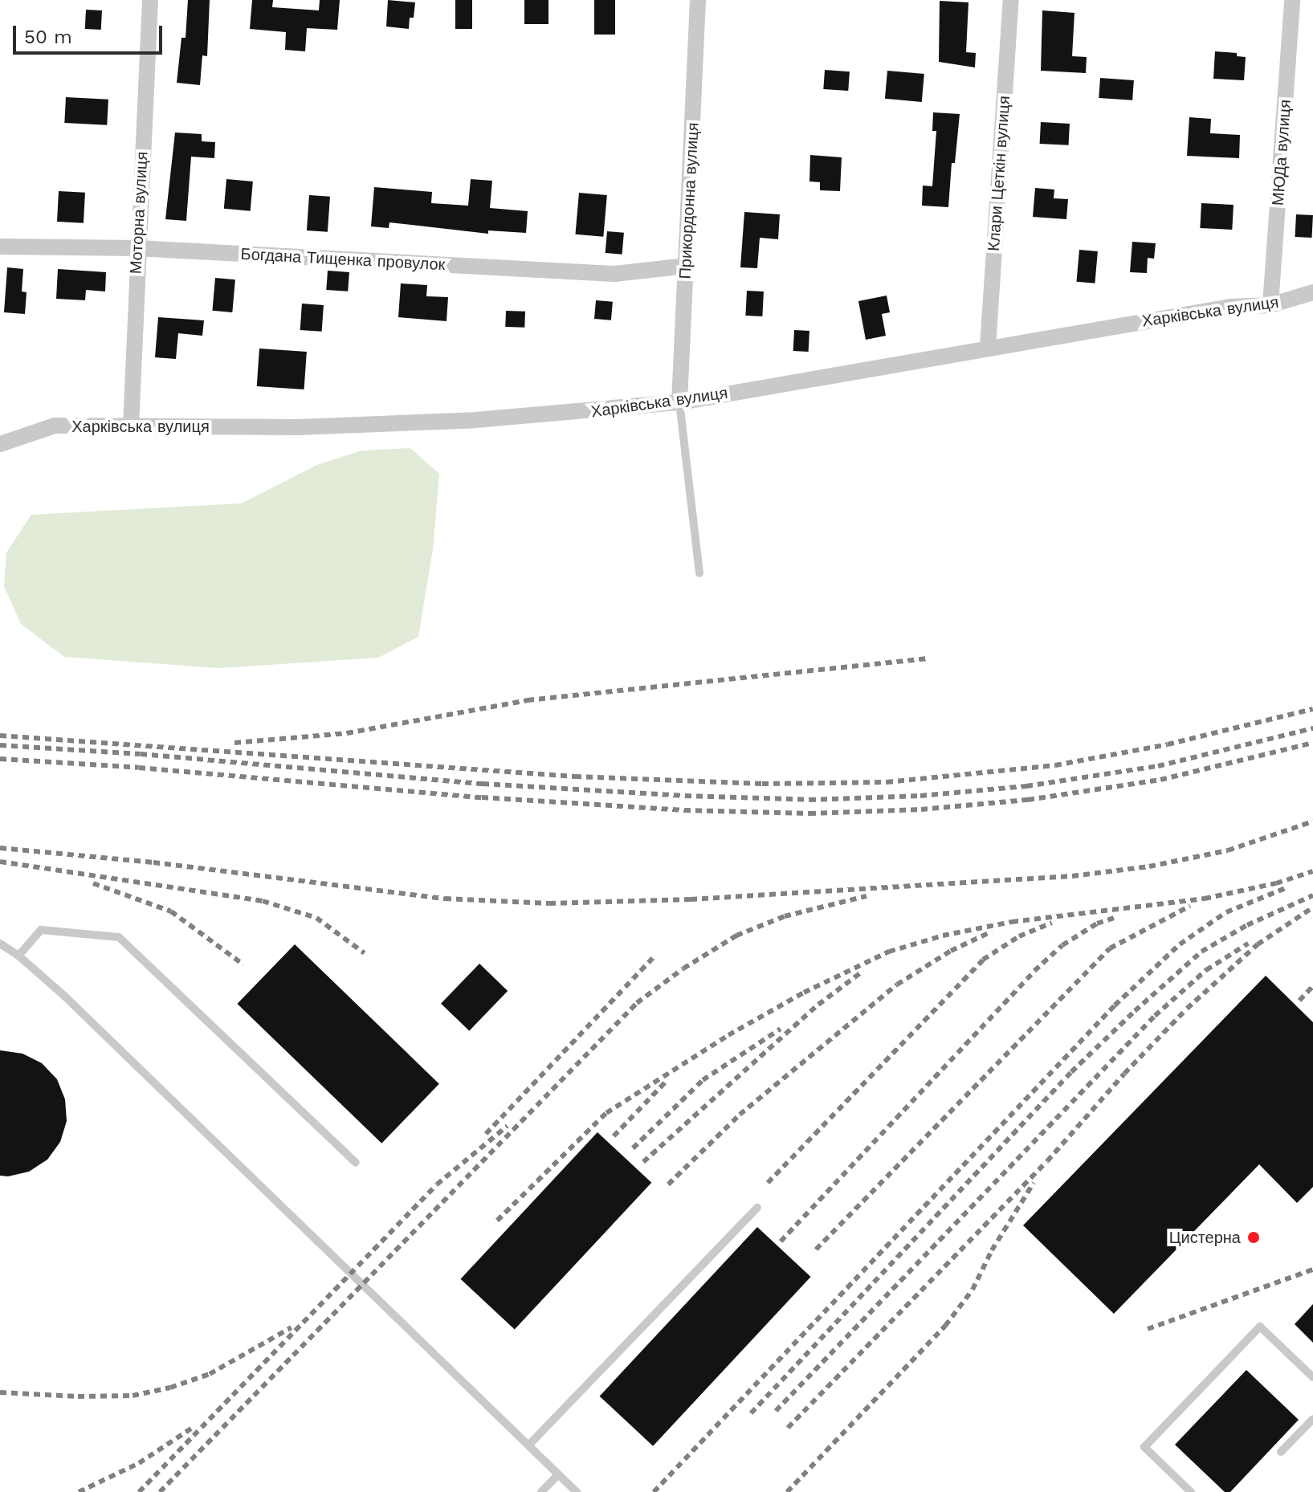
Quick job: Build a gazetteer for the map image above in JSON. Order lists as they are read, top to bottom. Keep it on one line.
{"streets":{"street":["МЮДа вулиця","Клари Цеткін вулиця","Прикордонна вулиця","Моторна вулиця","Богдана Тищенка провулок","Харківська вулиця"]},"crossings":[["МЮДа вулиця","Харківська вулиця"],["Клари Цеткін вулиця","Харківська вулиця"],["Прикордонна вулиця","Богдана Тищенка провулок"],["Прикордонна вулиця","Харківська вулиця"],["Моторна вулиця","Богдана Тищенка провулок"],["Моторна вулиця","Харківська вулиця"]],"places":["Цистерна"],"scale_bar":"50 m"}
